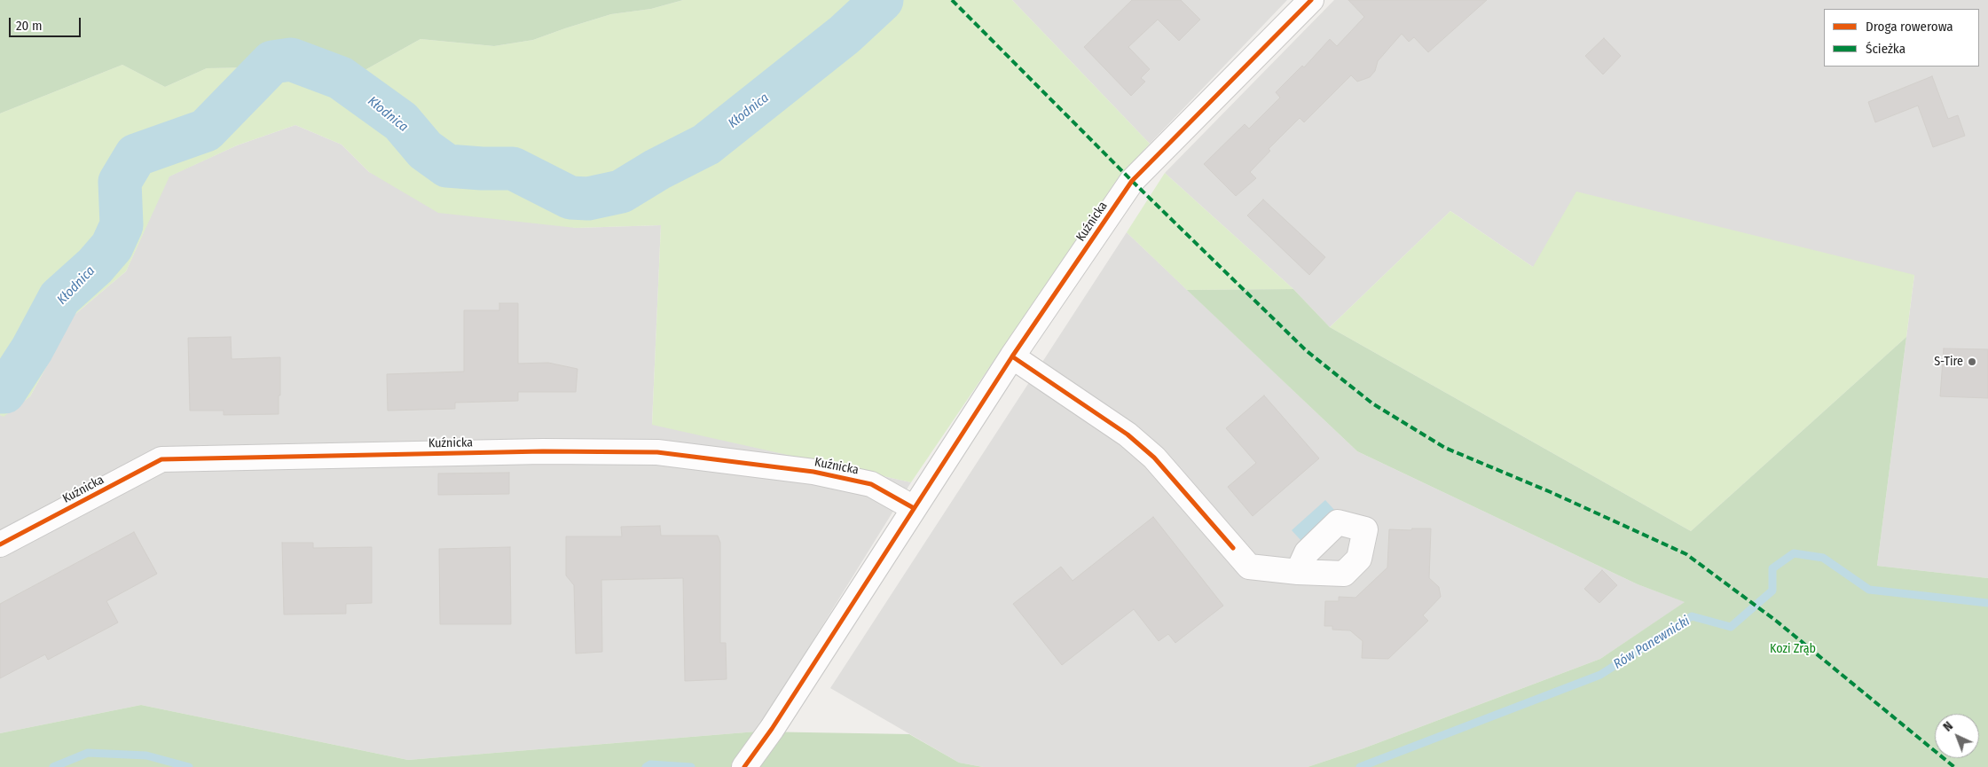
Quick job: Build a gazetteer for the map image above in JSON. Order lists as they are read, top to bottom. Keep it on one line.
{"streets":{"street":["Kuźnicka"]},"water":["Kłodnica","Rów Panewnicki"],"parks":["Kozi Zrąb"],"places":["S-Tire"],"legend":["Droga rowerowa","Ścieżka"],"scale_bar":"20 m","north":"top left"}
